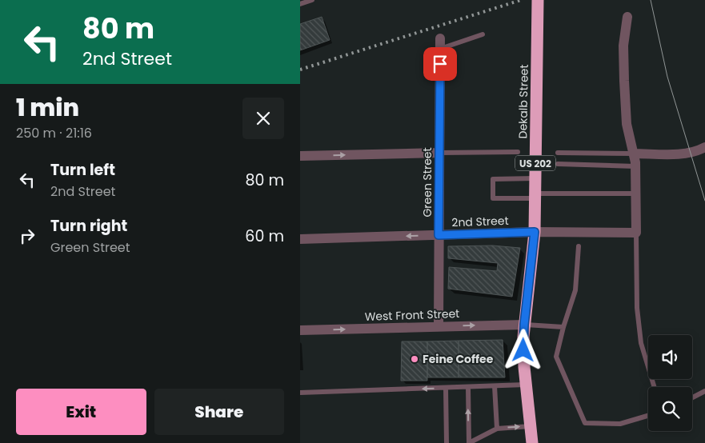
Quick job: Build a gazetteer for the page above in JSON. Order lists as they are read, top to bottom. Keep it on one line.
{"streets":{"highway":["Dekalb Street","US 202"],"street":["Green Street","2nd Street","West Front Street"]},"crossings":[["Dekalb Street","2nd Street"],["Dekalb Street","West Front Street"],["Green Street","2nd Street"],["Green Street","West Front Street"]],"one_way":["West Front Street"],"places":["Feine Coffee"],"page":{"turn":["80 m","2nd Street"],"heading":["1 min","250 m · 21:16"],"list":[{"name":"Turn left","note":"2nd Street","value":"80 m"},{"name":"Turn right","note":"Green Street","value":"60 m"}],"buttons":["Exit","Share"]}}
